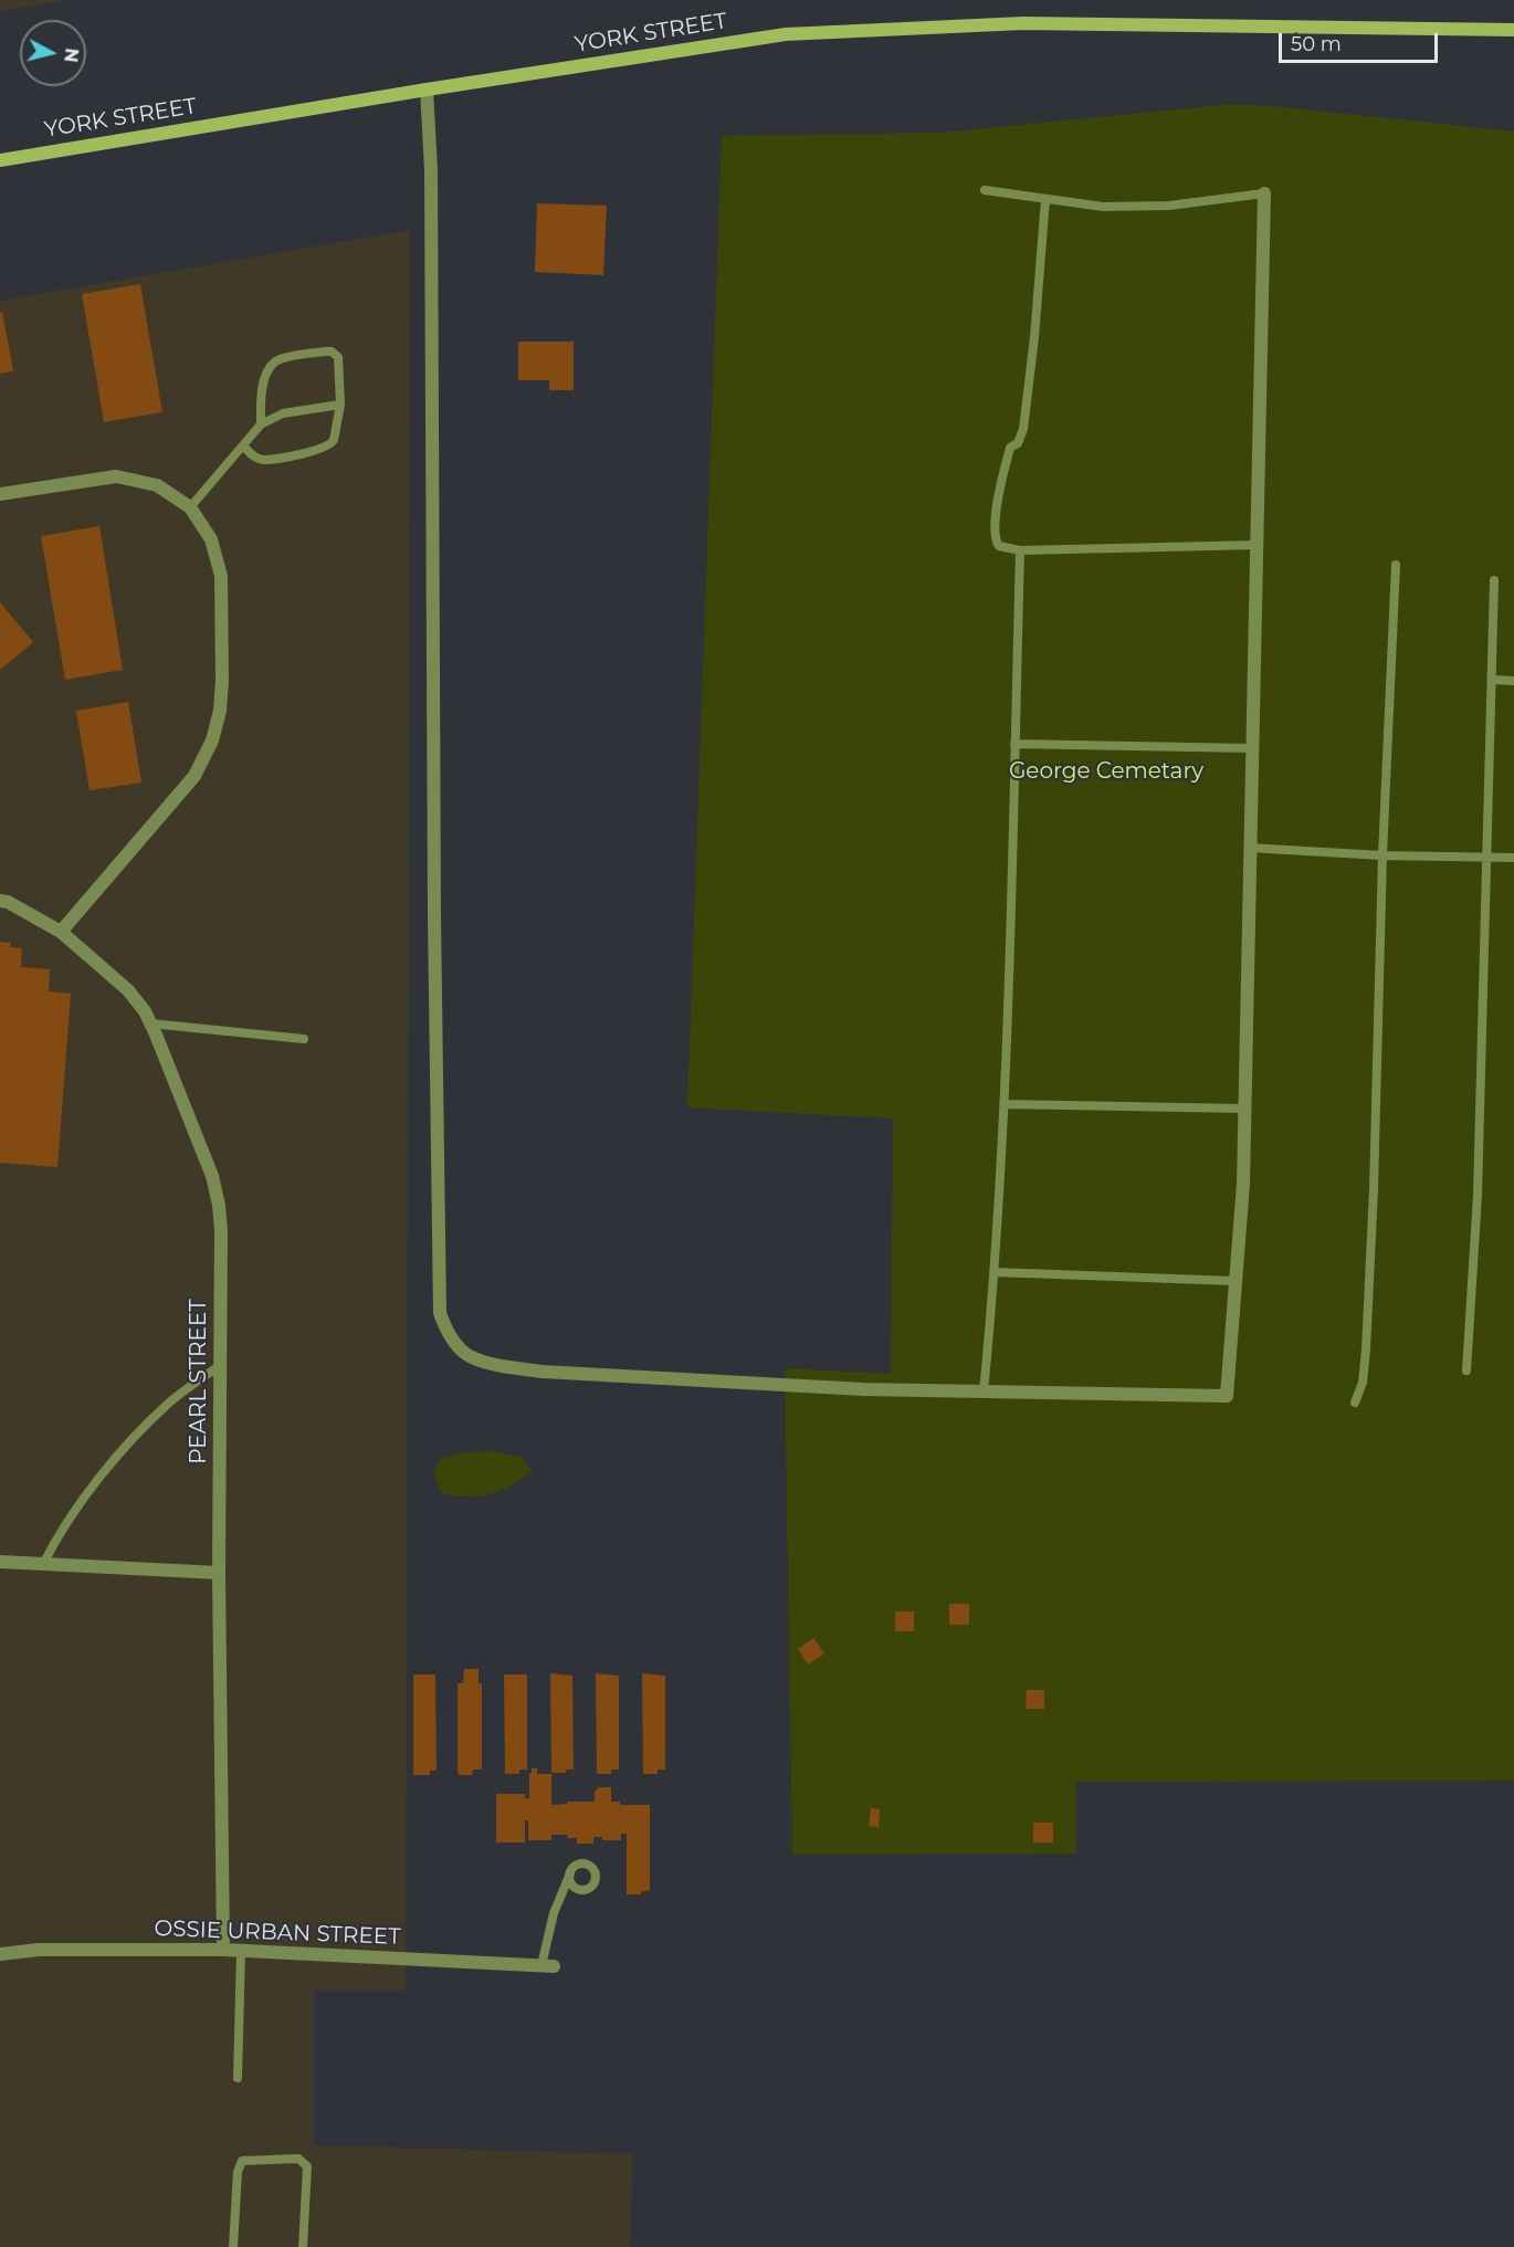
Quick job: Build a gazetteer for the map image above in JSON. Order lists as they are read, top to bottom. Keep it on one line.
{"streets":{"main road":["YORK STREET"],"street":["PEARL STREET","OSSIE URBAN STREET"]},"crossings":[["PEARL STREET","OSSIE URBAN STREET"]],"parks":["George Cemetary"],"scale_bar":"50 m","north":"right"}
